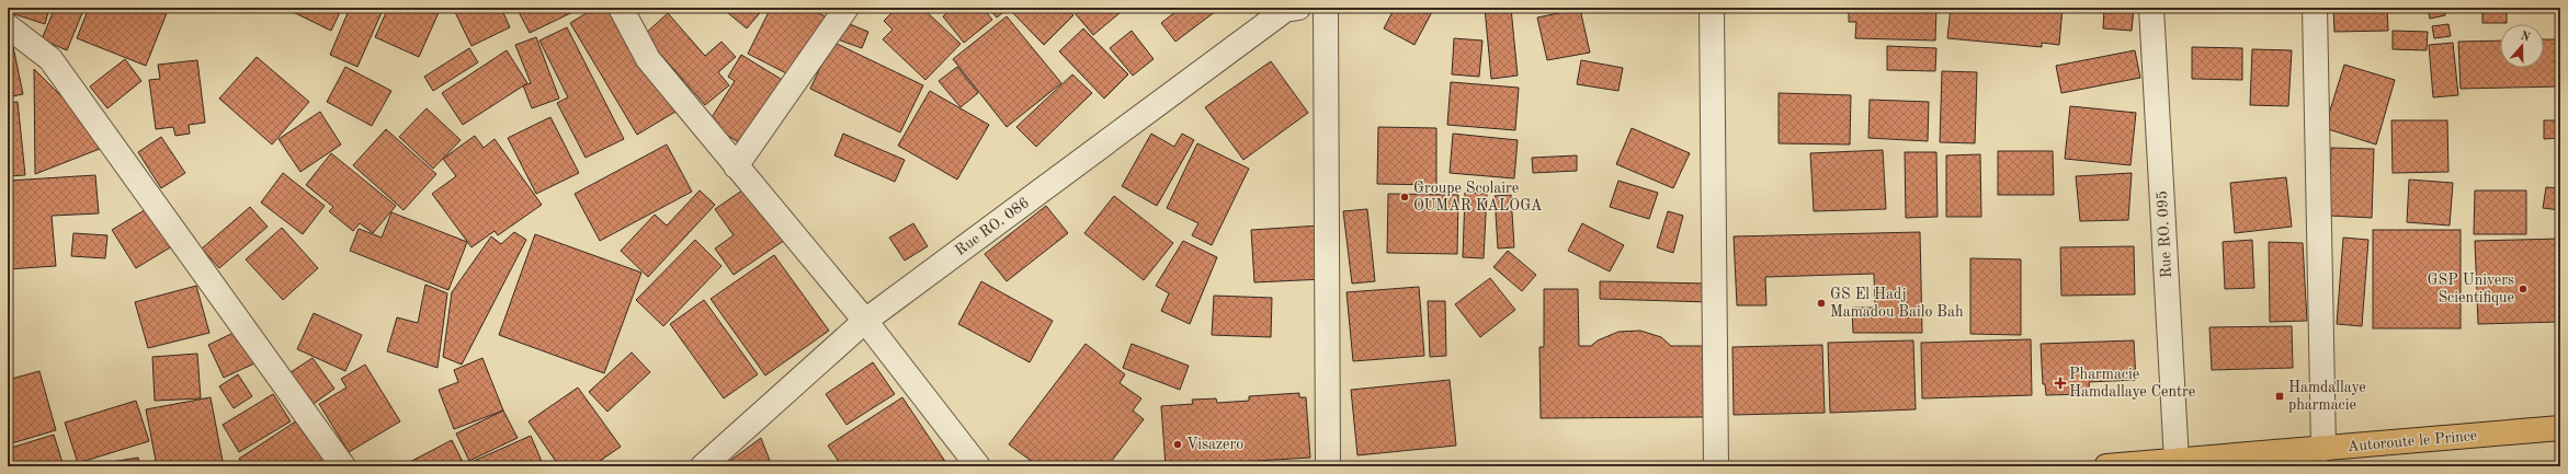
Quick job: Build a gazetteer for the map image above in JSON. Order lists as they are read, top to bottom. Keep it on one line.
{"streets":{"main road":["Autoroute le Prince"],"street":["Rue RO. 086","Rue RO. 095"]},"crossings":[["Rue RO. 095","Autoroute le Prince"]],"places":{"other":["Groupe Scolaire OUMAR KALOGA","GSP Univers Scientifique","GS El Hadj Mamadou Bailo Bah","Visazero"],"health":["Pharmacie Hamdallaye Centre"],"transit":["Hamdallaye pharmacie"]},"north":"top"}
